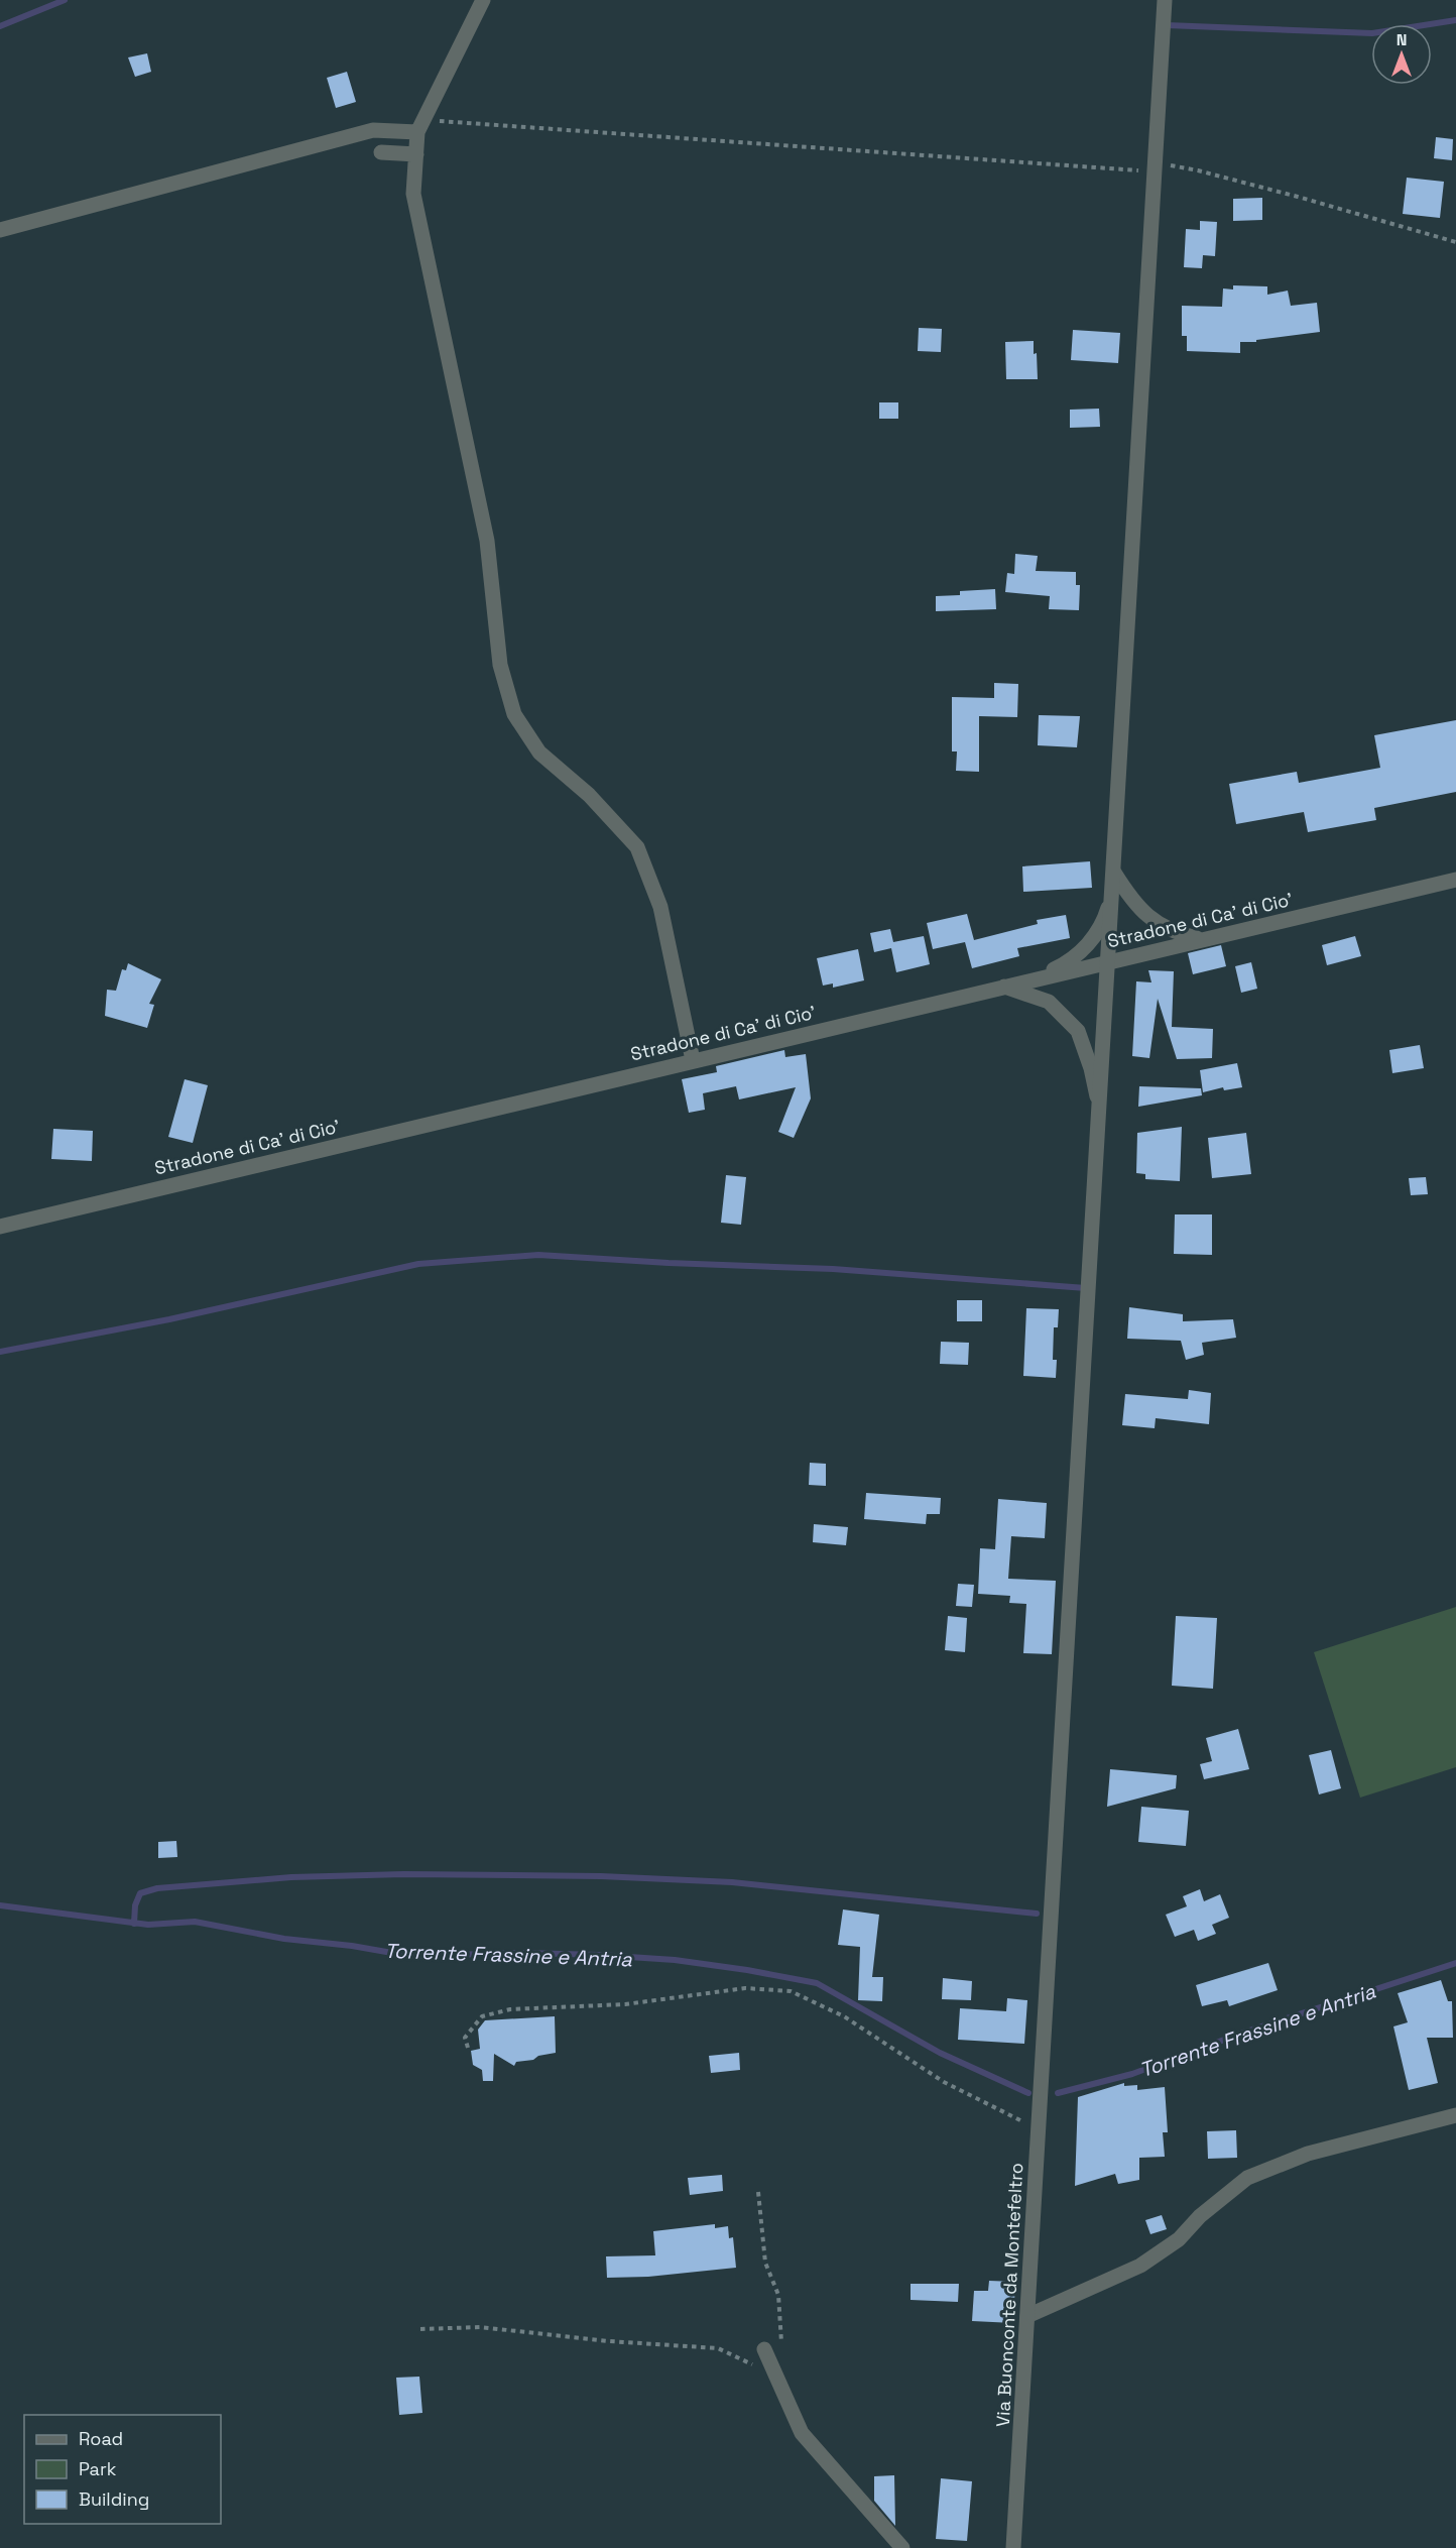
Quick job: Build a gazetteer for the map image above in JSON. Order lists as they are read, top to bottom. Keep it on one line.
{"streets":{"street":["Stradone di Ca' di Cio'","Via Buonconte da Montefeltro"]},"crossings":[["Stradone di Ca' di Cio'","Via Buonconte da Montefeltro"]],"water":["Torrente Frassine e Antria"],"legend":["Road","Park","Building"],"north":"top"}
